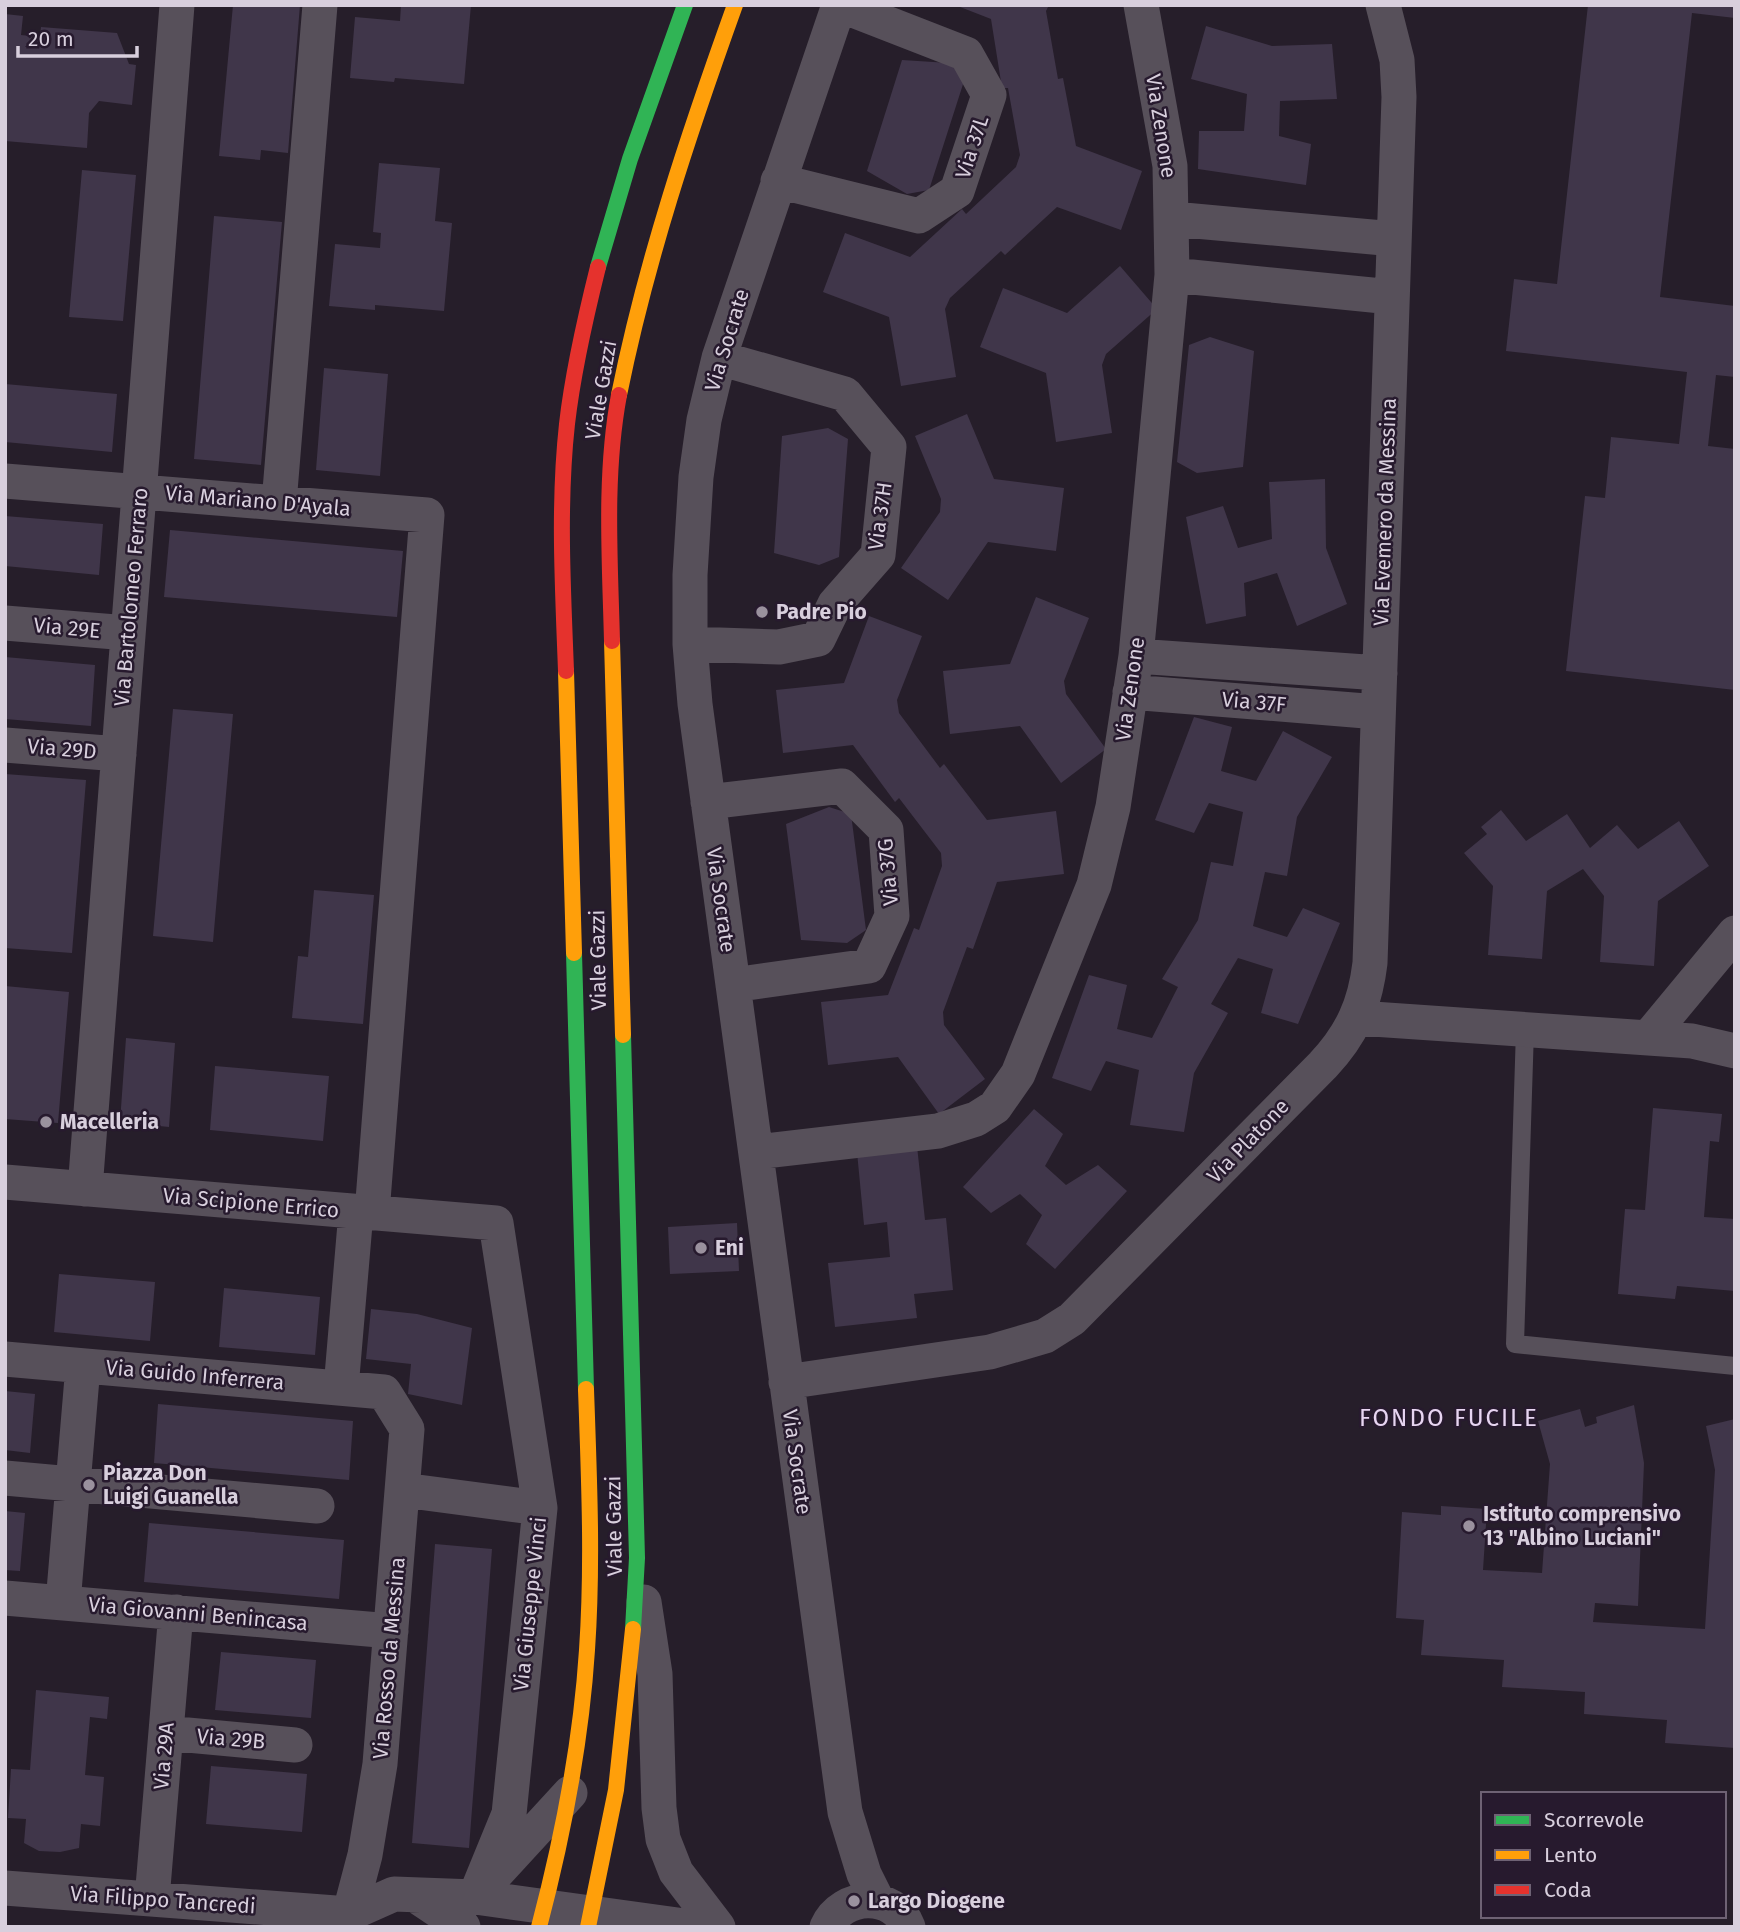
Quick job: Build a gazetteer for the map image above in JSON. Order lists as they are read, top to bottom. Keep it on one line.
{"streets":{"main road":["Viale Gazzi"],"street":["Via Zenone","Via 37L","Via Socrate","Via Mariano D'Ayala","Via Evemero da Messina","Via 37H","Via Bartolomeo Ferraro","Via 29E","Via 37F","Via 29D","Via 37G","Via Platone","Via Scipione Errico","Via Guido Inferrera","Via Giuseppe Vinci","Via Giovanni Benincasa","Via Rosso da Messina","Via 29B","Via 29A","Via Filippo Tancredi"]},"crossings":[["Via Zenone","Via Socrate"],["Via Zenone","Via 37F"],["Via 37L","Via Socrate"],["Via Socrate","Via 37H"],["Via Socrate","Via 37G"],["Via Socrate","Via Platone"],["Viale Gazzi","Via Filippo Tancredi"],["Via Mariano D'Ayala","Via Bartolomeo Ferraro"],["Via Mariano D'Ayala","Via Scipione Errico"],["Via Evemero da Messina","Via 37F"],["Via Evemero da Messina","Via Platone"],["Via Bartolomeo Ferraro","Via 29E"],["Via Bartolomeo Ferraro","Via 29D"],["Via Bartolomeo Ferraro","Via Scipione Errico"],["Via Scipione Errico","Via Giuseppe Vinci"],["Via Guido Inferrera","Via Rosso da Messina"],["Via Giuseppe Vinci","Via Filippo Tancredi"],["Via Giovanni Benincasa","Via Rosso da Messina"],["Via Giovanni Benincasa","Via 29A"],["Via Rosso da Messina","Via Filippo Tancredi"],["Via 29B","Via 29A"],["Via 29A","Via Filippo Tancredi"]],"districts":["FONDO FUCILE"],"places":["Padre Pio","Macelleria","Eni","Piazza Don Luigi Guanella","Istituto comprensivo 13 \"Albino Luciani\"","Largo Diogene"],"legend":["Scorrevole","Lento","Coda"],"scale_bar":"20 m"}
